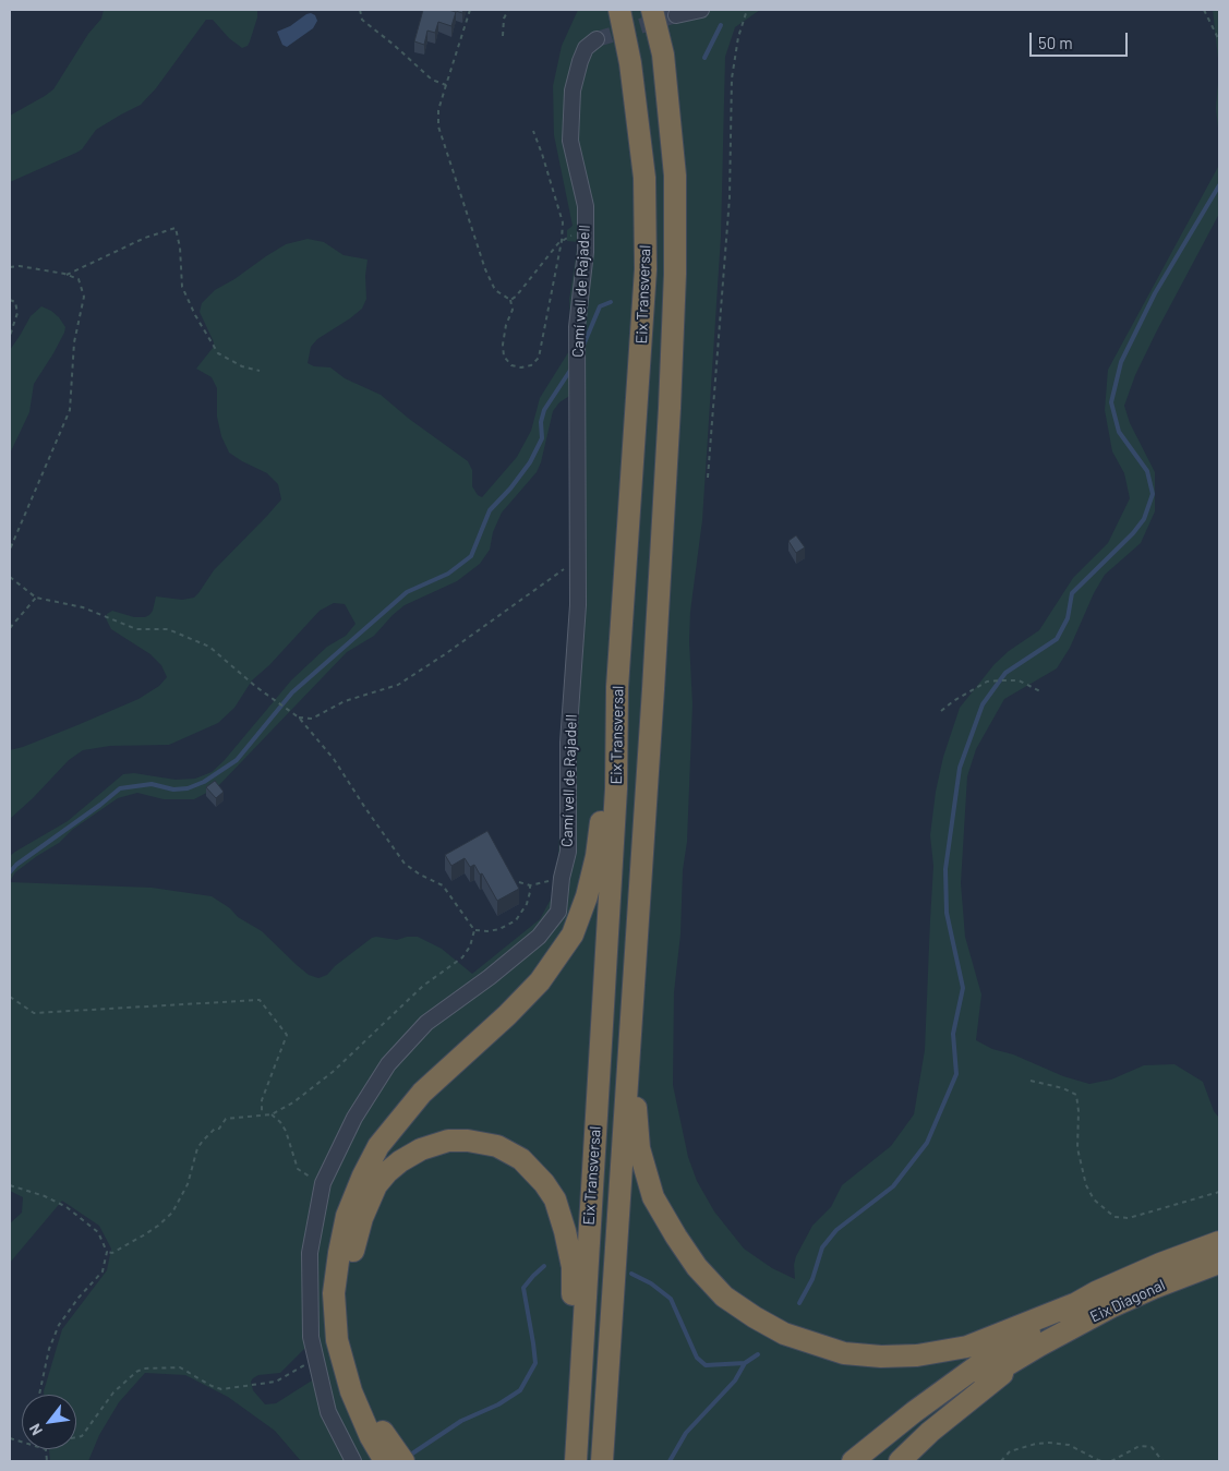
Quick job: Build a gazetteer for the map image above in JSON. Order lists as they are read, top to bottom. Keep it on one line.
{"streets":{"highway":["Eix Transversal","Eix Diagonal"],"street":["Camí vell de Rajadell"]},"scale_bar":"50 m","north":"bottom left"}
